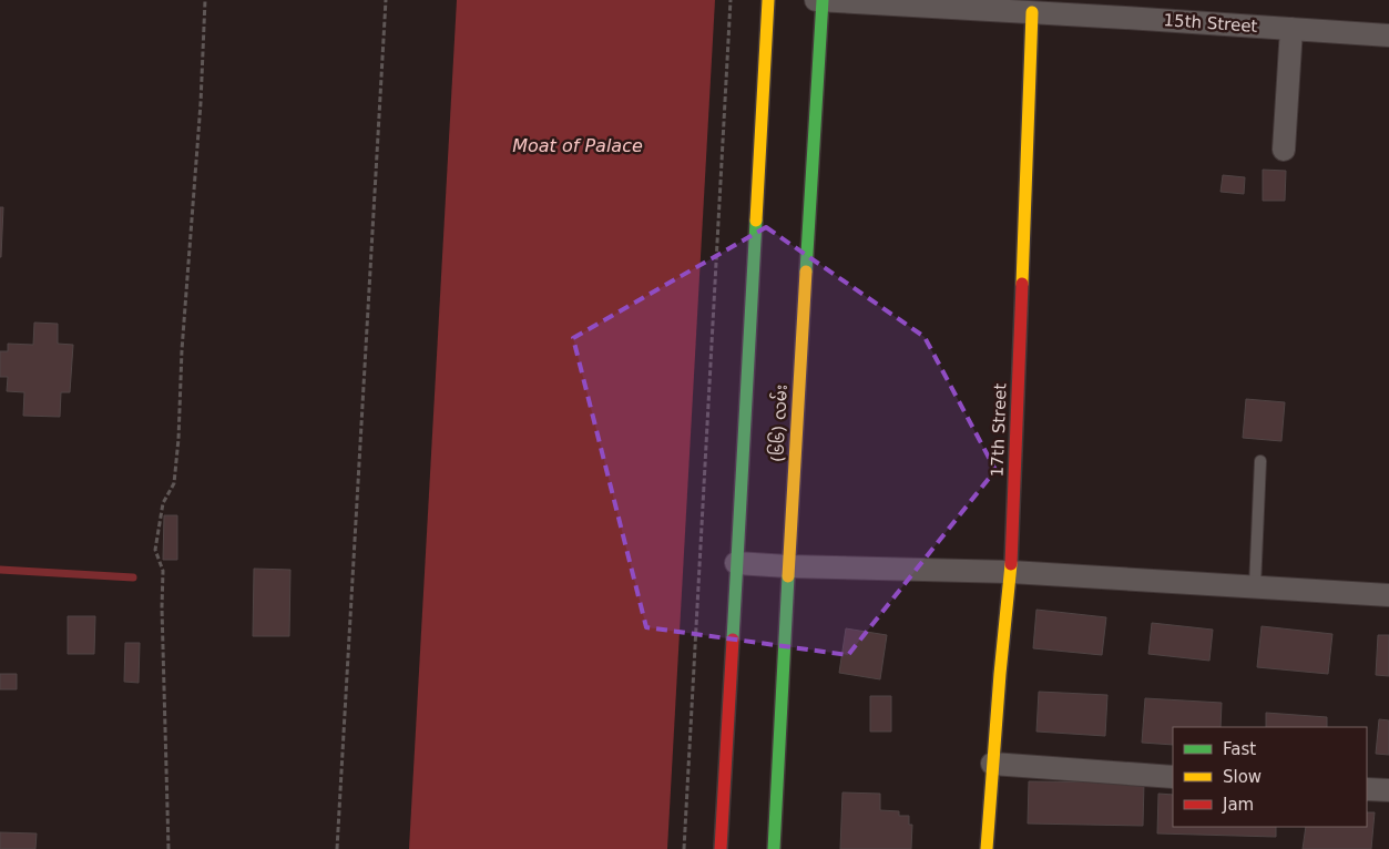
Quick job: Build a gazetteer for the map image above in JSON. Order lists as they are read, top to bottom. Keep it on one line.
{"streets":{"main road":["(၆၆) လမ်း","17th Street"],"street":["15th Street"]},"crossings":[["15th Street","(၆၆) လမ်း"],["15th Street","17th Street"]],"water":["Moat of Palace"],"legend":["Fast","Slow","Jam"]}
